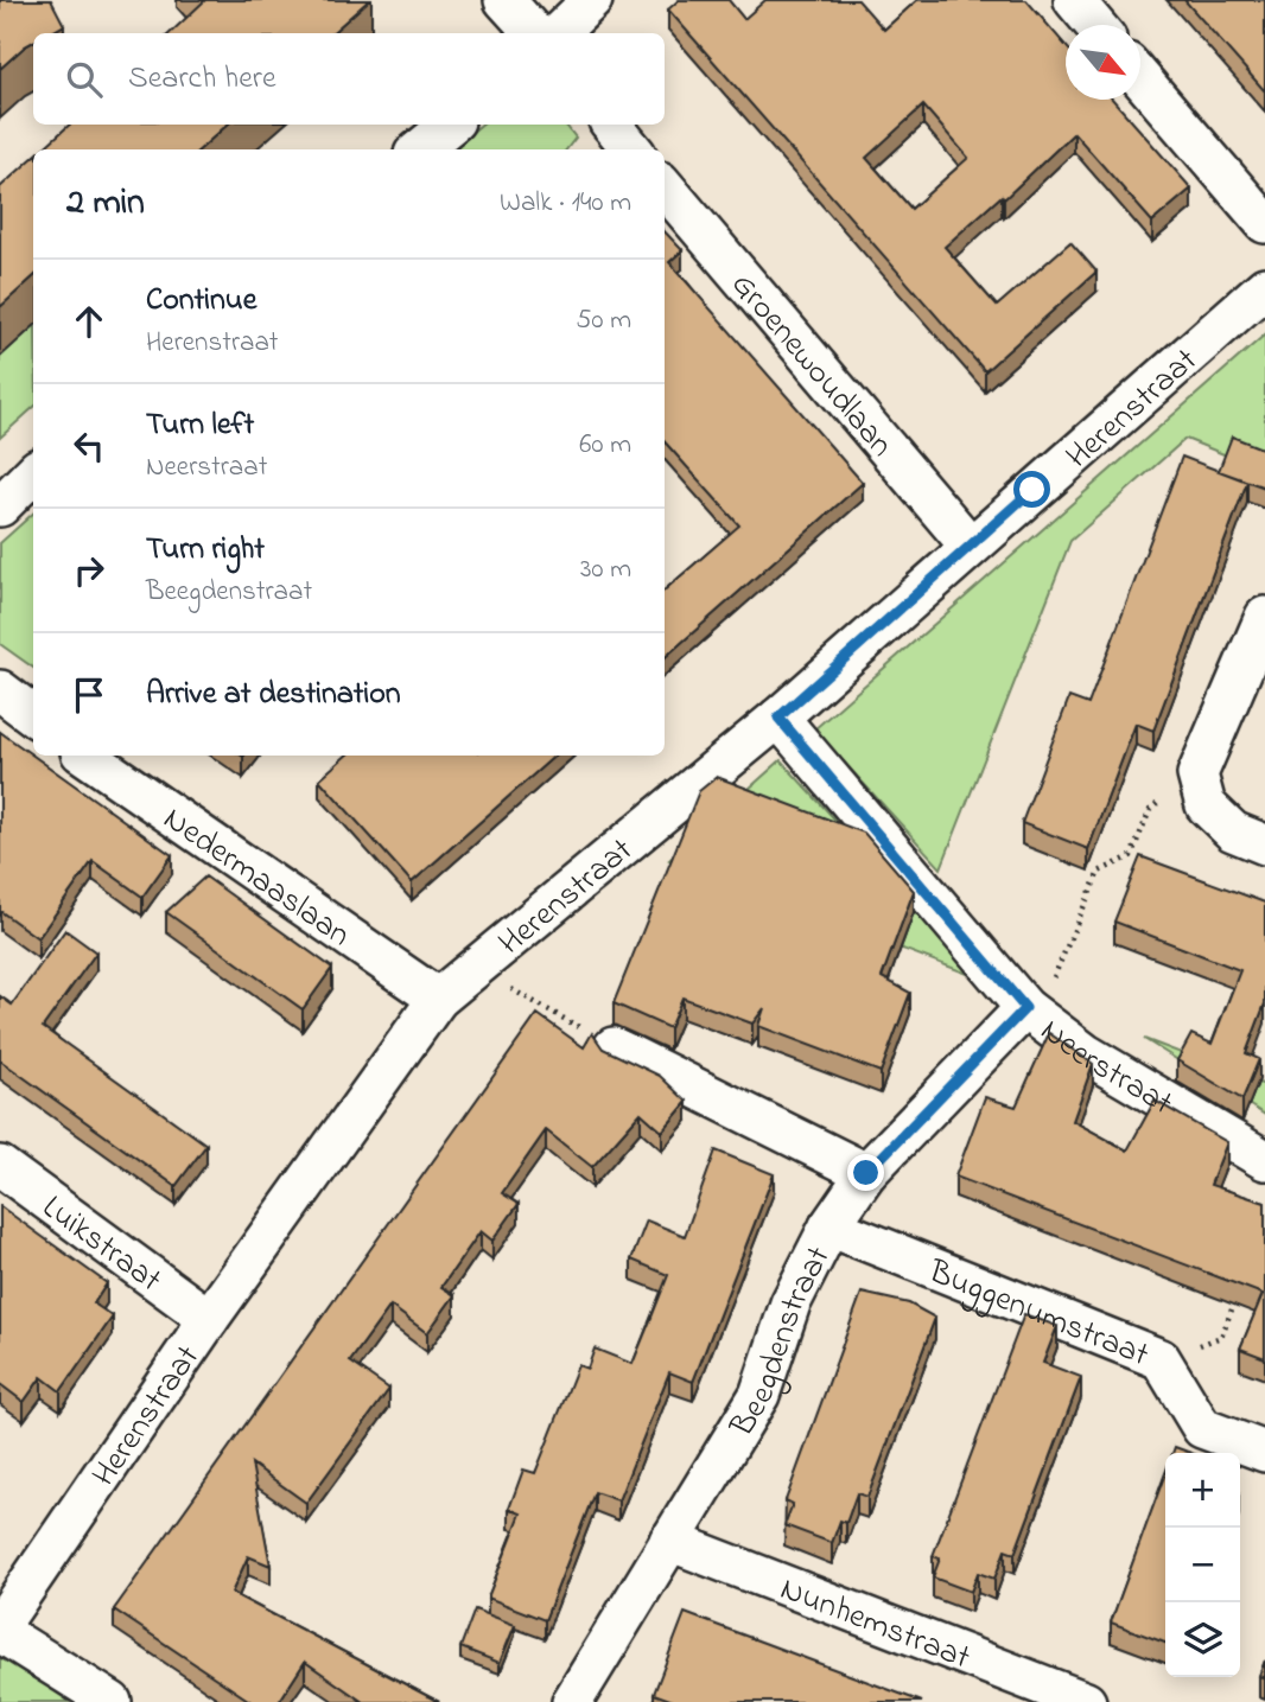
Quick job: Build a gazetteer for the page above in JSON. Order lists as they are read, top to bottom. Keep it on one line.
{"streets":{"street":["Groenewoudlaan","Herenstraat","Nedermaaslaan","Neerstraat","Luikstraat","Buggenumstraat","Beegdenstraat","Nunhemstraat"]},"crossings":[["Groenewoudlaan","Herenstraat"],["Herenstraat","Nedermaaslaan"],["Herenstraat","Neerstraat"],["Herenstraat","Luikstraat"],["Neerstraat","Beegdenstraat"],["Buggenumstraat","Beegdenstraat"],["Beegdenstraat","Nunhemstraat"]],"north":"bottom right","page":{"search":"Search here","heading":["2 min","Walk · 140 m"],"list":[["Continue","Herenstraat","50 m"],["Turn left","Neerstraat","60 m"],["Turn right","Beegdenstraat","30 m"],"Arrive at destination"],"map_buttons":["+","−"]}}
